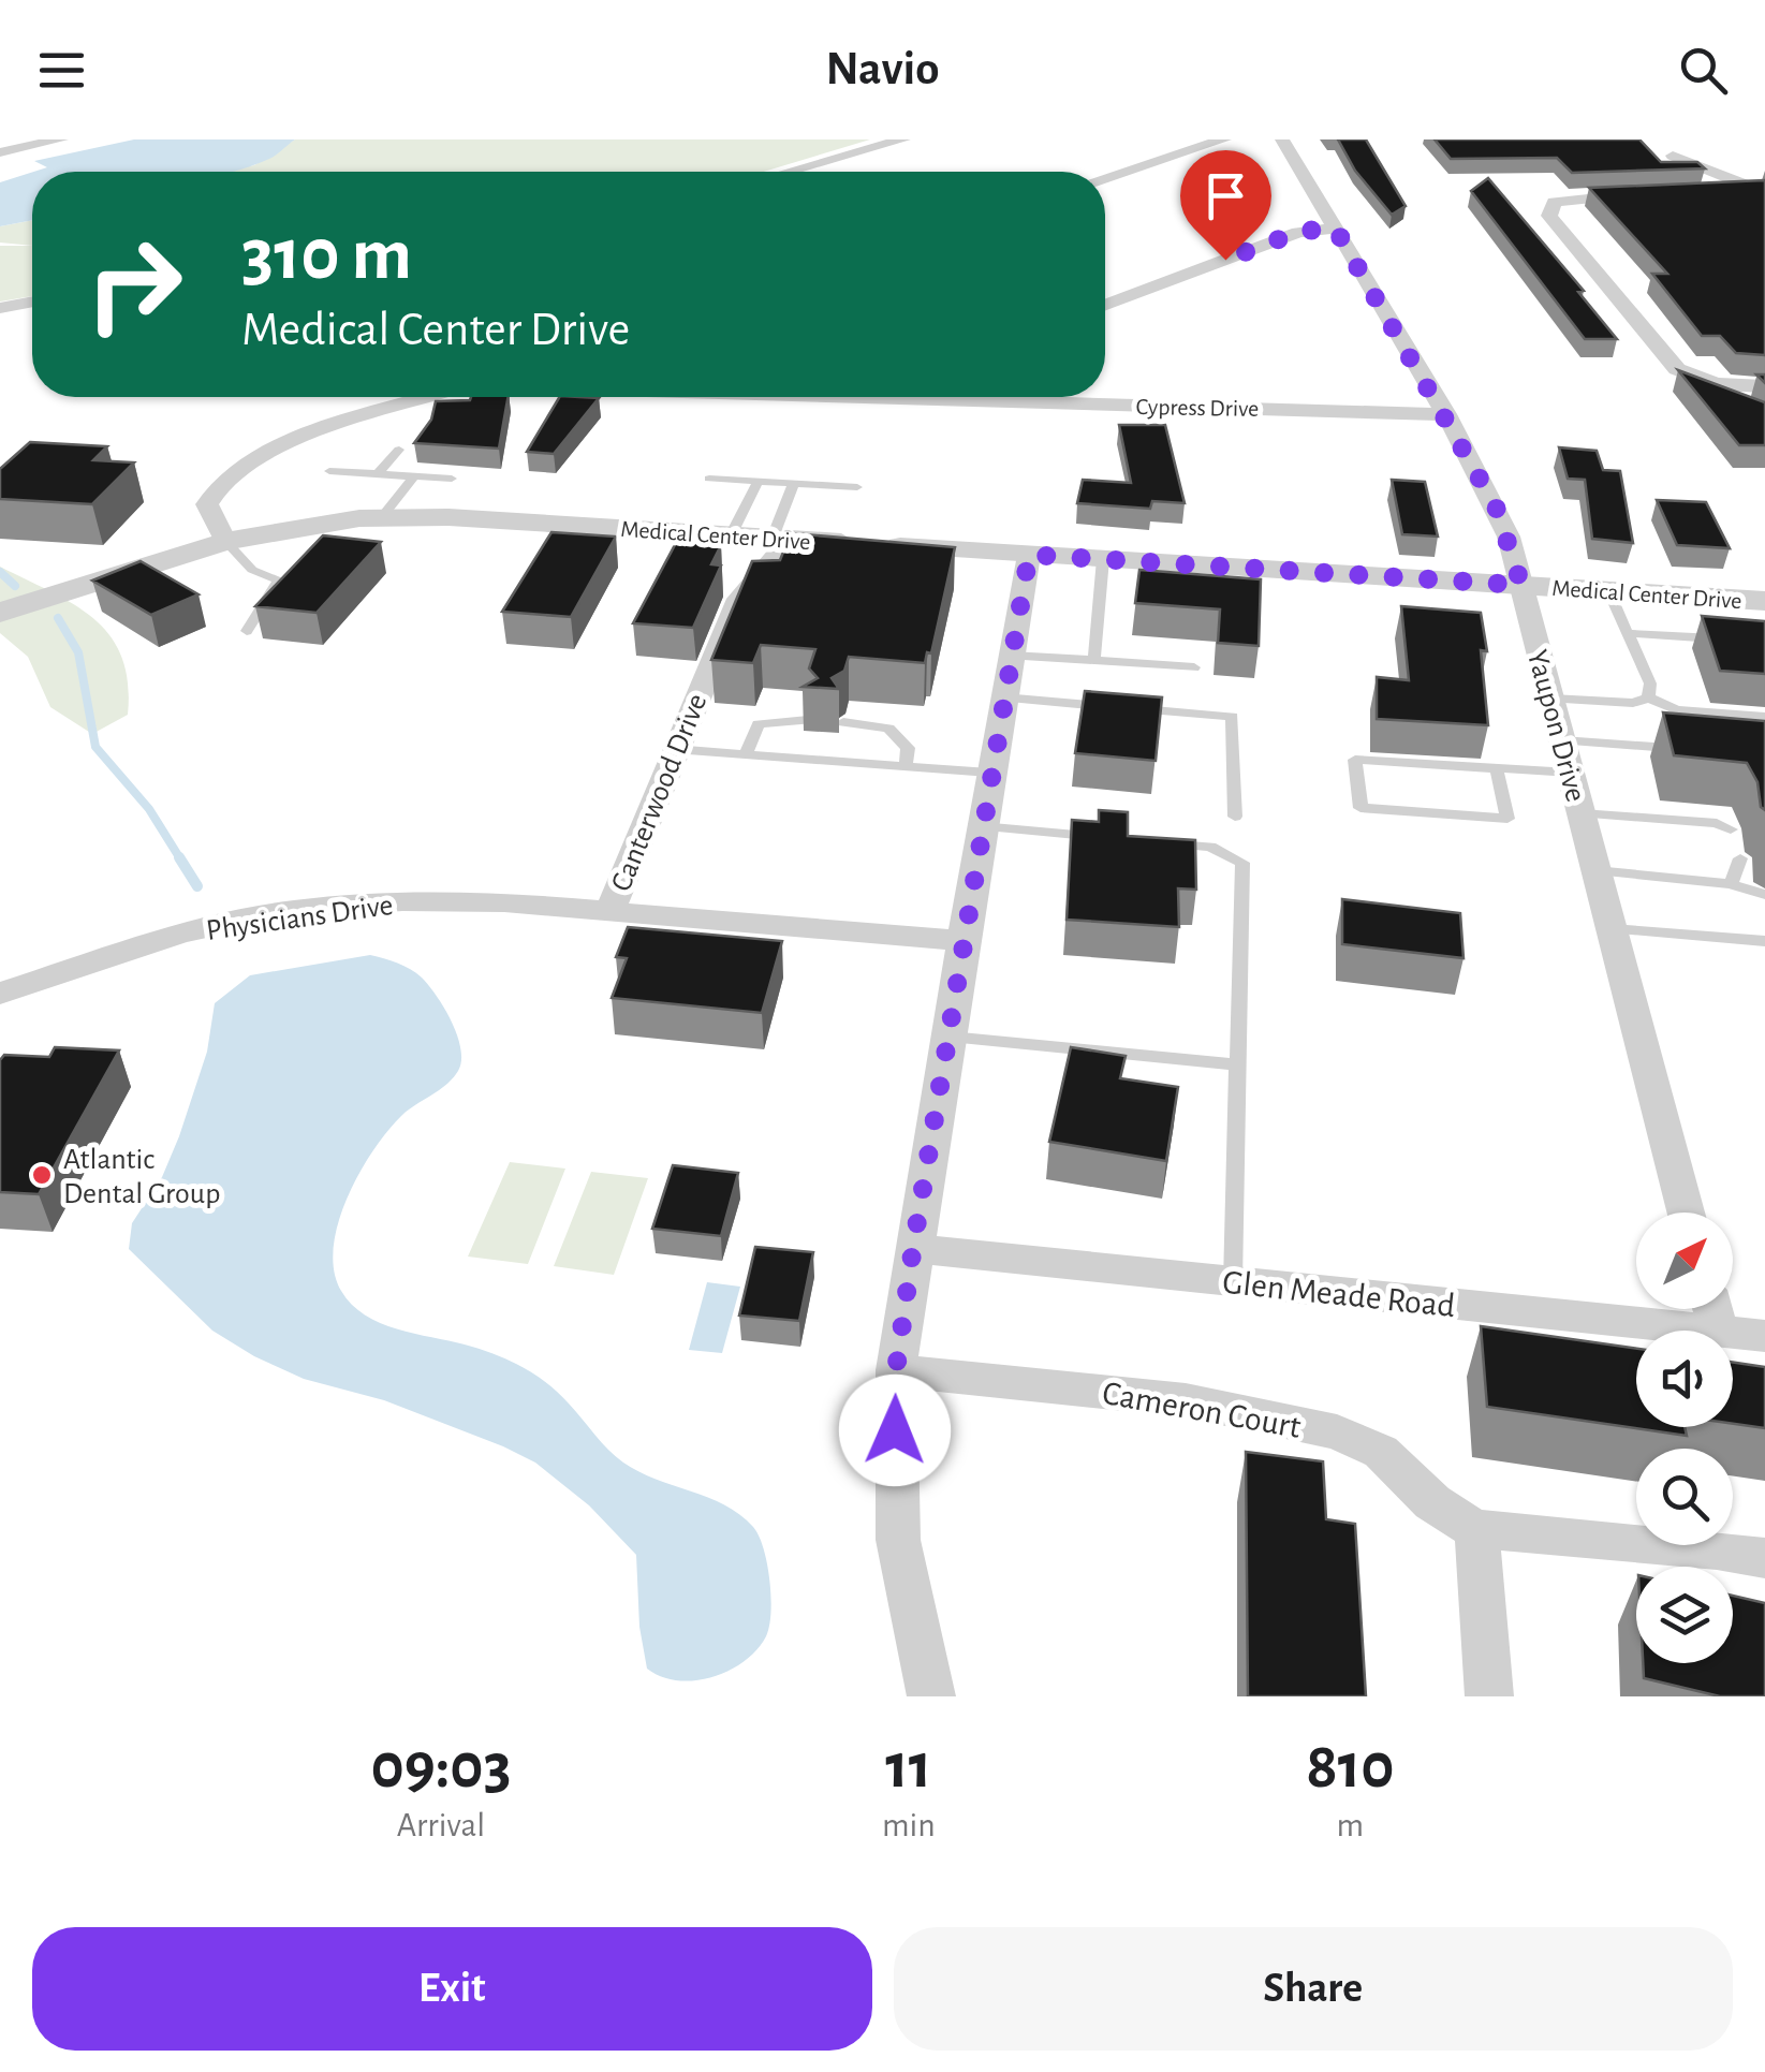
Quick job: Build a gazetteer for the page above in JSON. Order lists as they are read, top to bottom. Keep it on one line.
{"streets":{"street":["Cypress Drive","Medical Center Drive","Yaupon Drive","Canterwood Drive","Physicians Drive","Glen Meade Road","Cameron Court"]},"crossings":[["Cypress Drive","Yaupon Drive"],["Medical Center Drive","Yaupon Drive"],["Medical Center Drive","Canterwood Drive"],["Canterwood Drive","Physicians Drive"]],"places":["Atlantic Dental Group"],"north":"top right","page":{"header":"Navio","turn":["310 m","Medical Center Drive"],"eta":["09:03","Arrival","11","min","810","m"],"buttons":["Exit","Share"]}}
